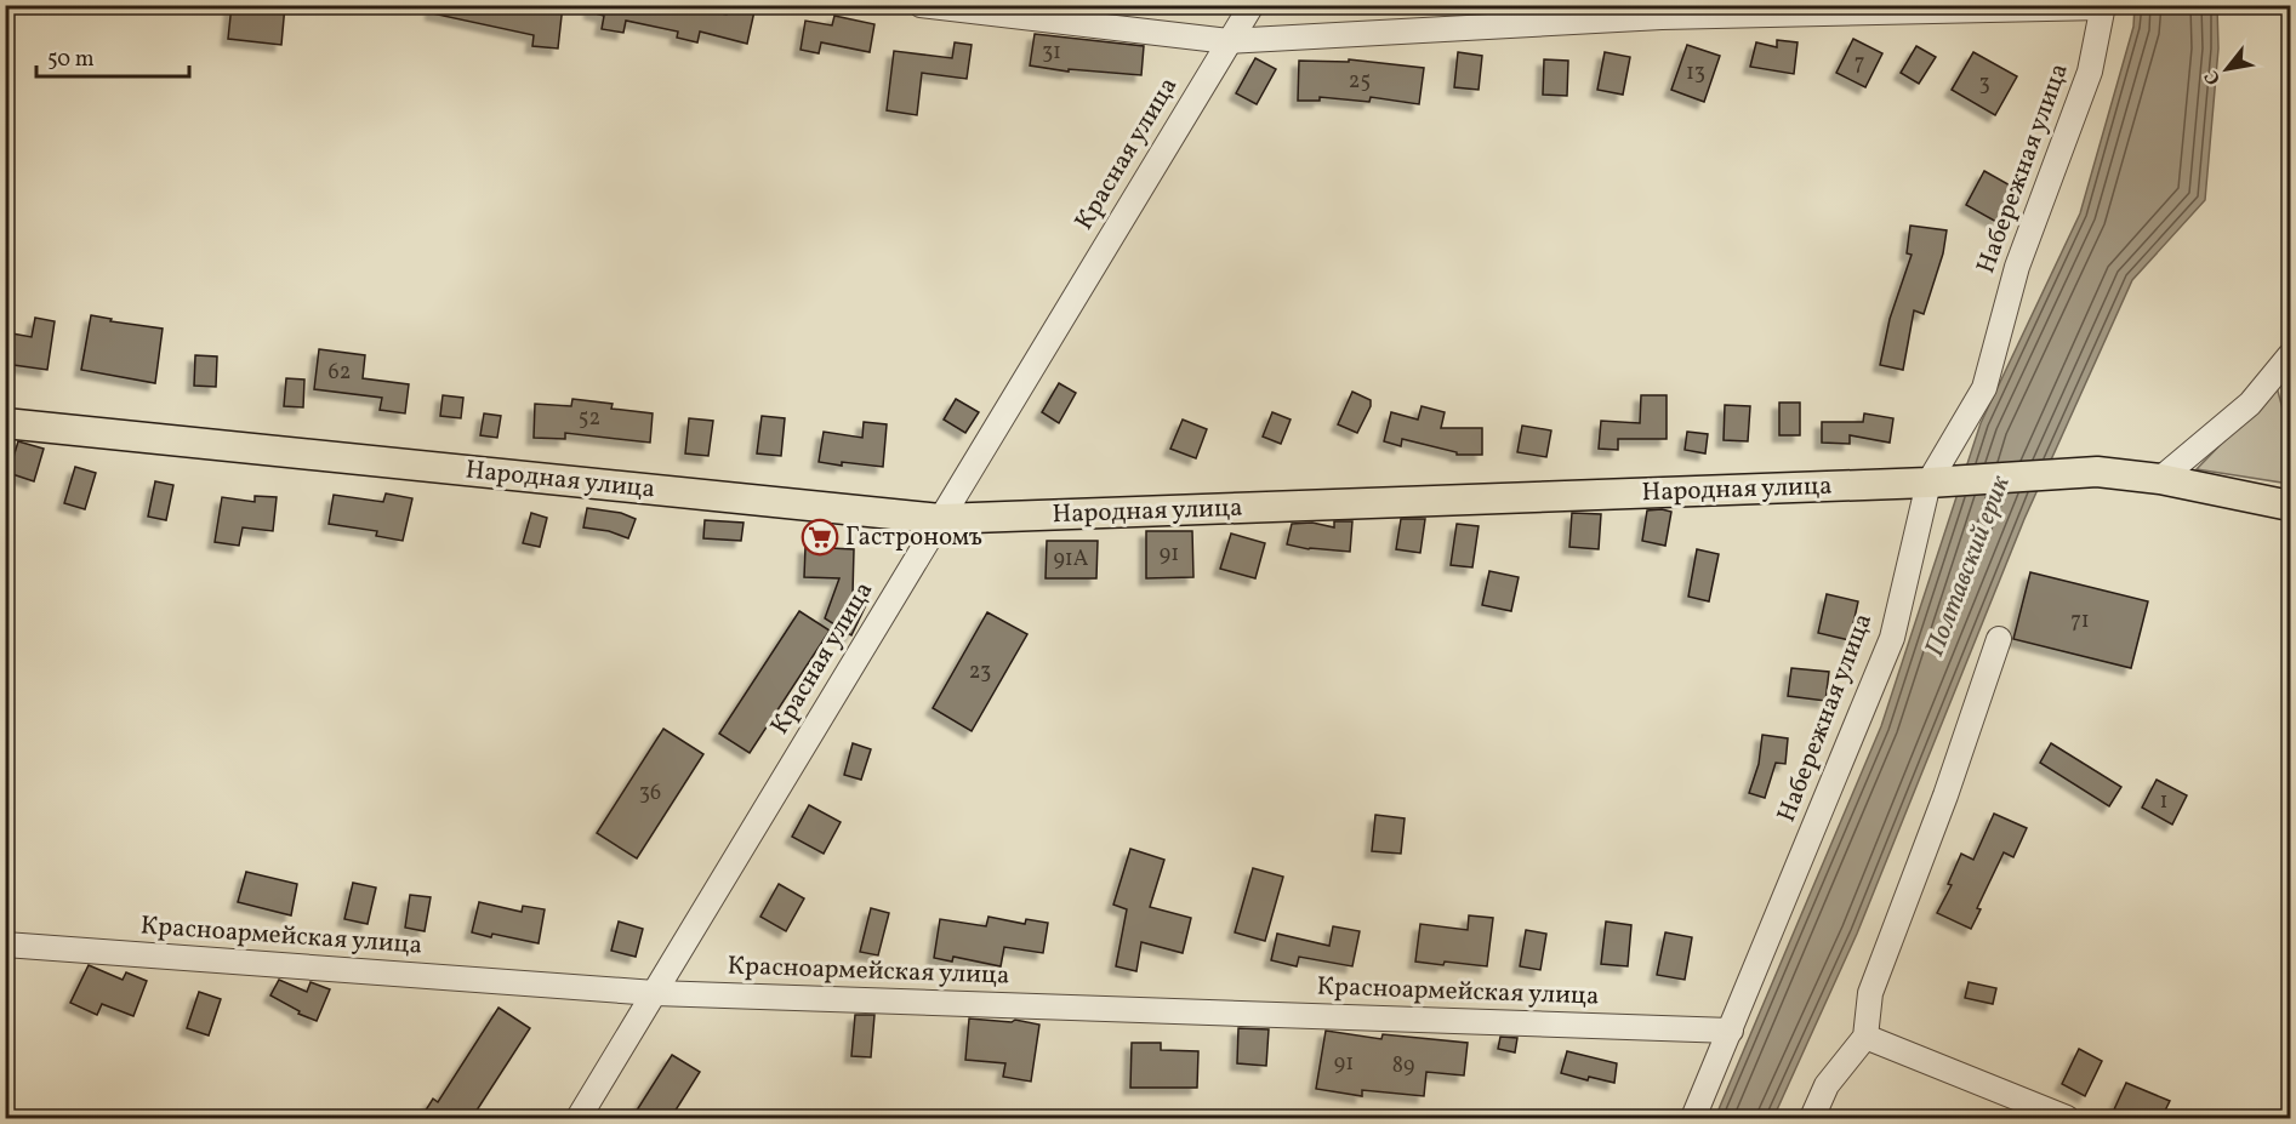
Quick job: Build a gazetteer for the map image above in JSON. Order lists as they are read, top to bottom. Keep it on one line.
{"streets":{"main road":["Народная улица"],"street":["Красная улица","Набережная улица","Красноармейская улица"]},"crossings":[["Красная улица","Народная улица"],["Красная улица","Красноармейская улица"],["Набережная улица","Народная улица"],["Набережная улица","Красноармейская улица"]],"water":["Полтавский ерик"],"places":{"supermarket":["Гастрономъ"]},"house_numbers":["31","7","13","25","3","62","52","91","91А","71","23","36","1","91","89"],"scale_bar":"50 m","north":"bottom left"}
